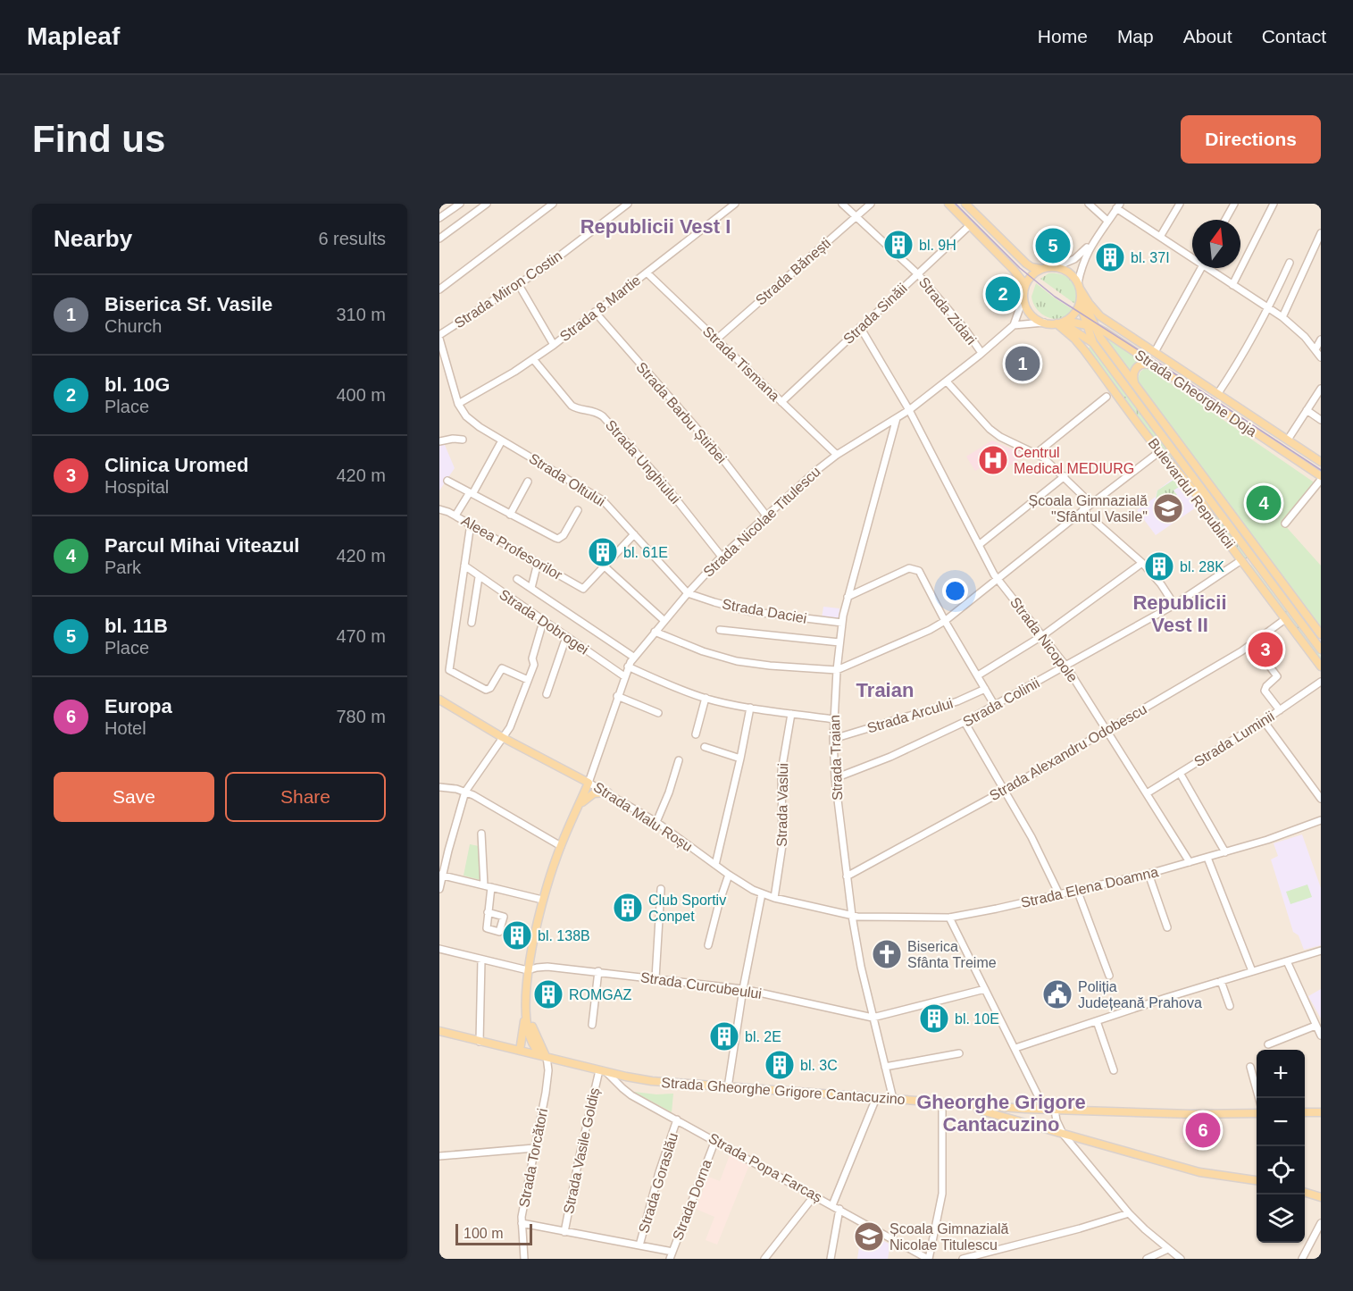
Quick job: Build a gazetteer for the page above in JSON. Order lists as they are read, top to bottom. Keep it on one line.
{"streets":{"main road":["Strada Gheorghe Doja","Bulevardul Republicii","Strada Malu Roșu","Strada Gheorghe Grigore Cantacuzino"],"street":["Strada Bănești","Strada Miron Costin","Strada 8 Martie","Strada Zidari","Strada Sinăii","Strada Tismana","Strada Barbu Știrbei","Strada Unghiului","Strada Oltului","Strada Nicolae Titulescu","Aleea Profesorilor","Strada Daciei","Strada Dobrogei","Strada Nicopole","Strada Colinii","Strada Arcului","Strada Luminii","Strada Alexandru Odobescu","Strada Traian","Strada Vaslui","Strada Elena Doamna","Strada Curcubeului","Strada Vasile Goldiș","Strada Torcători","Strada Popa Farcaș","Strada Goraslău","Strada Dorna"]},"crossings":[["Strada Bănești","Strada Zidari"],["Strada Bănești","Strada Tismana"],["Strada 8 Martie","Strada Tismana"],["Strada 8 Martie","Strada Barbu Știrbei"],["Strada 8 Martie","Strada Unghiului"],["Strada 8 Martie","Strada Oltului"],["Strada Zidari","Strada Sinăii"],["Strada Zidari","Strada Nicolae Titulescu"],["Strada Sinăii","Strada Tismana"],["Strada Sinăii","Strada Nicopole"],["Strada Tismana","Strada Nicolae Titulescu"],["Strada Gheorghe Doja","Bulevardul Republicii"],["Strada Gheorghe Doja","Strada Nicolae Titulescu"],["Strada Barbu Știrbei","Strada Nicolae Titulescu"],["Strada Unghiului","Strada Nicolae Titulescu"],["Strada Oltului","Strada Nicolae Titulescu"],["Strada Oltului","Strada Daciei"],["Bulevardul Republicii","Strada Nicolae Titulescu"],["Bulevardul Republicii","Strada Colinii"],["Bulevardul Republicii","Strada Alexandru Odobescu"],["Strada Nicolae Titulescu","Strada Daciei"],["Strada Nicolae Titulescu","Strada Dobrogei"],["Strada Nicolae Titulescu","Strada Nicopole"],["Strada Nicolae Titulescu","Strada Traian"],["Strada Nicolae Titulescu","Strada Malu Roșu"],["Strada Daciei","Strada Traian"],["Strada Nicopole","Strada Colinii"],["Strada Nicopole","Strada Luminii"],["Strada Nicopole","Strada Alexandru Odobescu"],["Strada Nicopole","Strada Elena Doamna"],["Strada Colinii","Strada Traian"],["Strada Arcului","Strada Traian"],["Strada Alexandru Odobescu","Strada Traian"],["Strada Traian","Strada Malu Roșu"],["Strada Traian","Strada Elena Doamna"],["Strada Traian","Strada Curcubeului"],["Strada Traian","Strada Gheorghe Grigore Cantacuzino"],["Strada Vaslui","Strada Malu Roșu"],["Strada Malu Roșu","Strada Elena Doamna"],["Strada Gheorghe Grigore Cantacuzino","Strada Vasile Goldiș"],["Strada Gheorghe Grigore Cantacuzino","Strada Torcători"],["Strada Gheorghe Grigore Cantacuzino","Strada Popa Farcaș"],["Strada Vasile Goldiș","Strada Popa Farcaș"],["Strada Popa Farcaș","Strada Goraslău"],["Strada Popa Farcaș","Strada Dorna"]],"districts":["Republicii Vest I","Republicii Vest II","Traian","Gheorghe Grigore Cantacuzino"],"places":{"building":["bl. 9H","bl. 37I","bl. 61E","bl. 28K","Club Sportiv Conpet","bl. 138B","ROMGAZ","bl. 10E","bl. 2E","bl. 3C"],"hospital":["Centrul Medical MEDIURG"],"school or university":["Școala Gimnazială \"Sfântul Vasile\"","Școala Gimnazială Nicolae Titulescu"],"church":["Biserica Sfânta Treime"],"public building":["Poliția Județeană Prahova"]},"scale_bar":"100 m","north":"top","page":{"header":"Mapleaf","nav":["Home","Map","About","Contact"],"buttons":["Directions",["Save","Share"]],"title":"Find us","heading":["Nearby","6 results"],"pins":["5","2","1","4","3","6"],"list":[{"mark":"1","name":"Biserica Sf. Vasile","note":"Church","value":"310 m"},{"mark":"2","name":"bl. 10G","note":"Place","value":"400 m"},{"mark":"3","name":"Clinica Uromed","note":"Hospital","value":"420 m"},{"mark":"4","name":"Parcul Mihai Viteazul","note":"Park","value":"420 m"},{"mark":"5","name":"bl. 11B","note":"Place","value":"470 m"},{"mark":"6","name":"Europa","note":"Hotel","value":"780 m"}],"map_buttons":["+","−"],"scale":"100 m"}}
